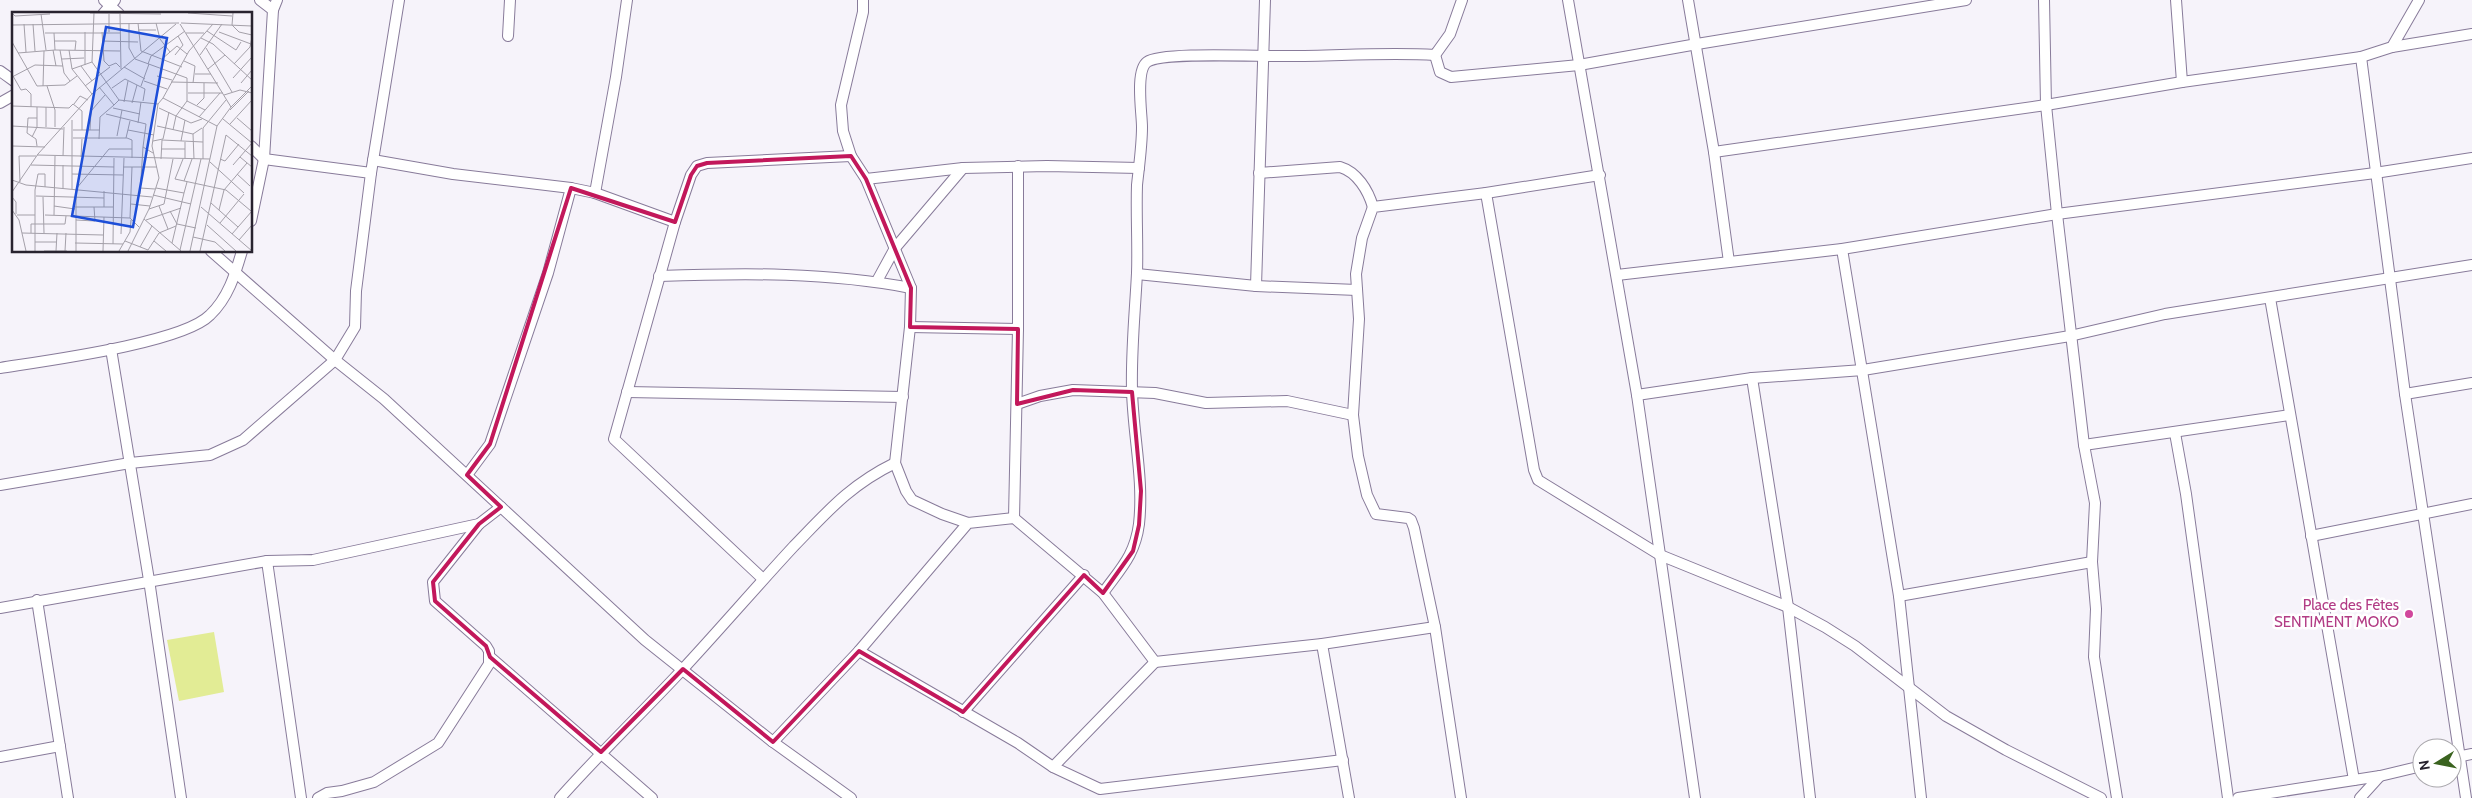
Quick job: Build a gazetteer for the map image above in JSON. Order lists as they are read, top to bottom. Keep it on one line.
{"places":["Place des Fêtes SENTIMENT MOKO"],"north":"left"}
